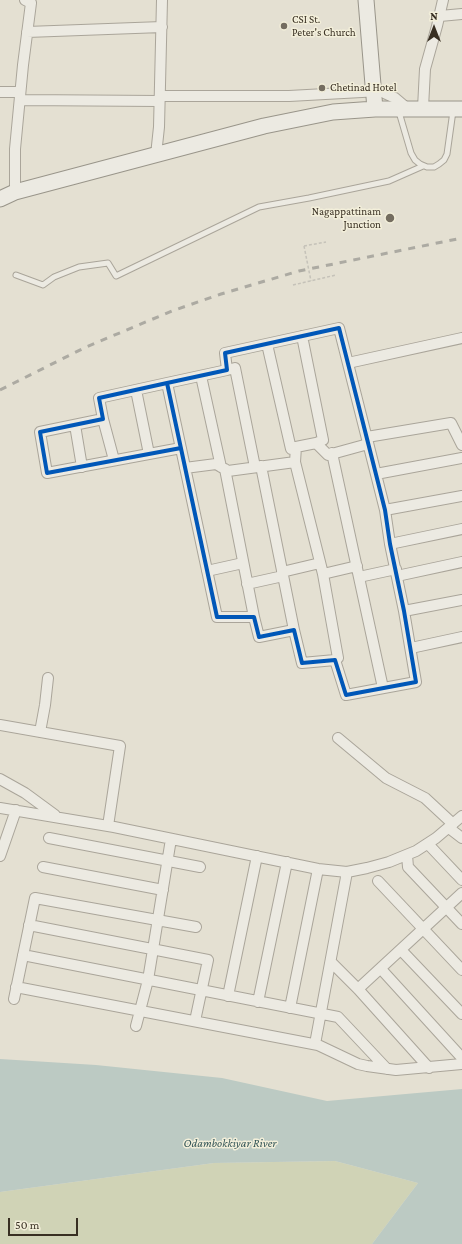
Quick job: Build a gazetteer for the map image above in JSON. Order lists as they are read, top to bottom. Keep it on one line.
{"water":["Odambokkiyar River"],"places":["CSI St. Peter's Church","Chetinad Hotel","Nagappattinam Junction"],"scale_bar":"50 m","north":"top"}
